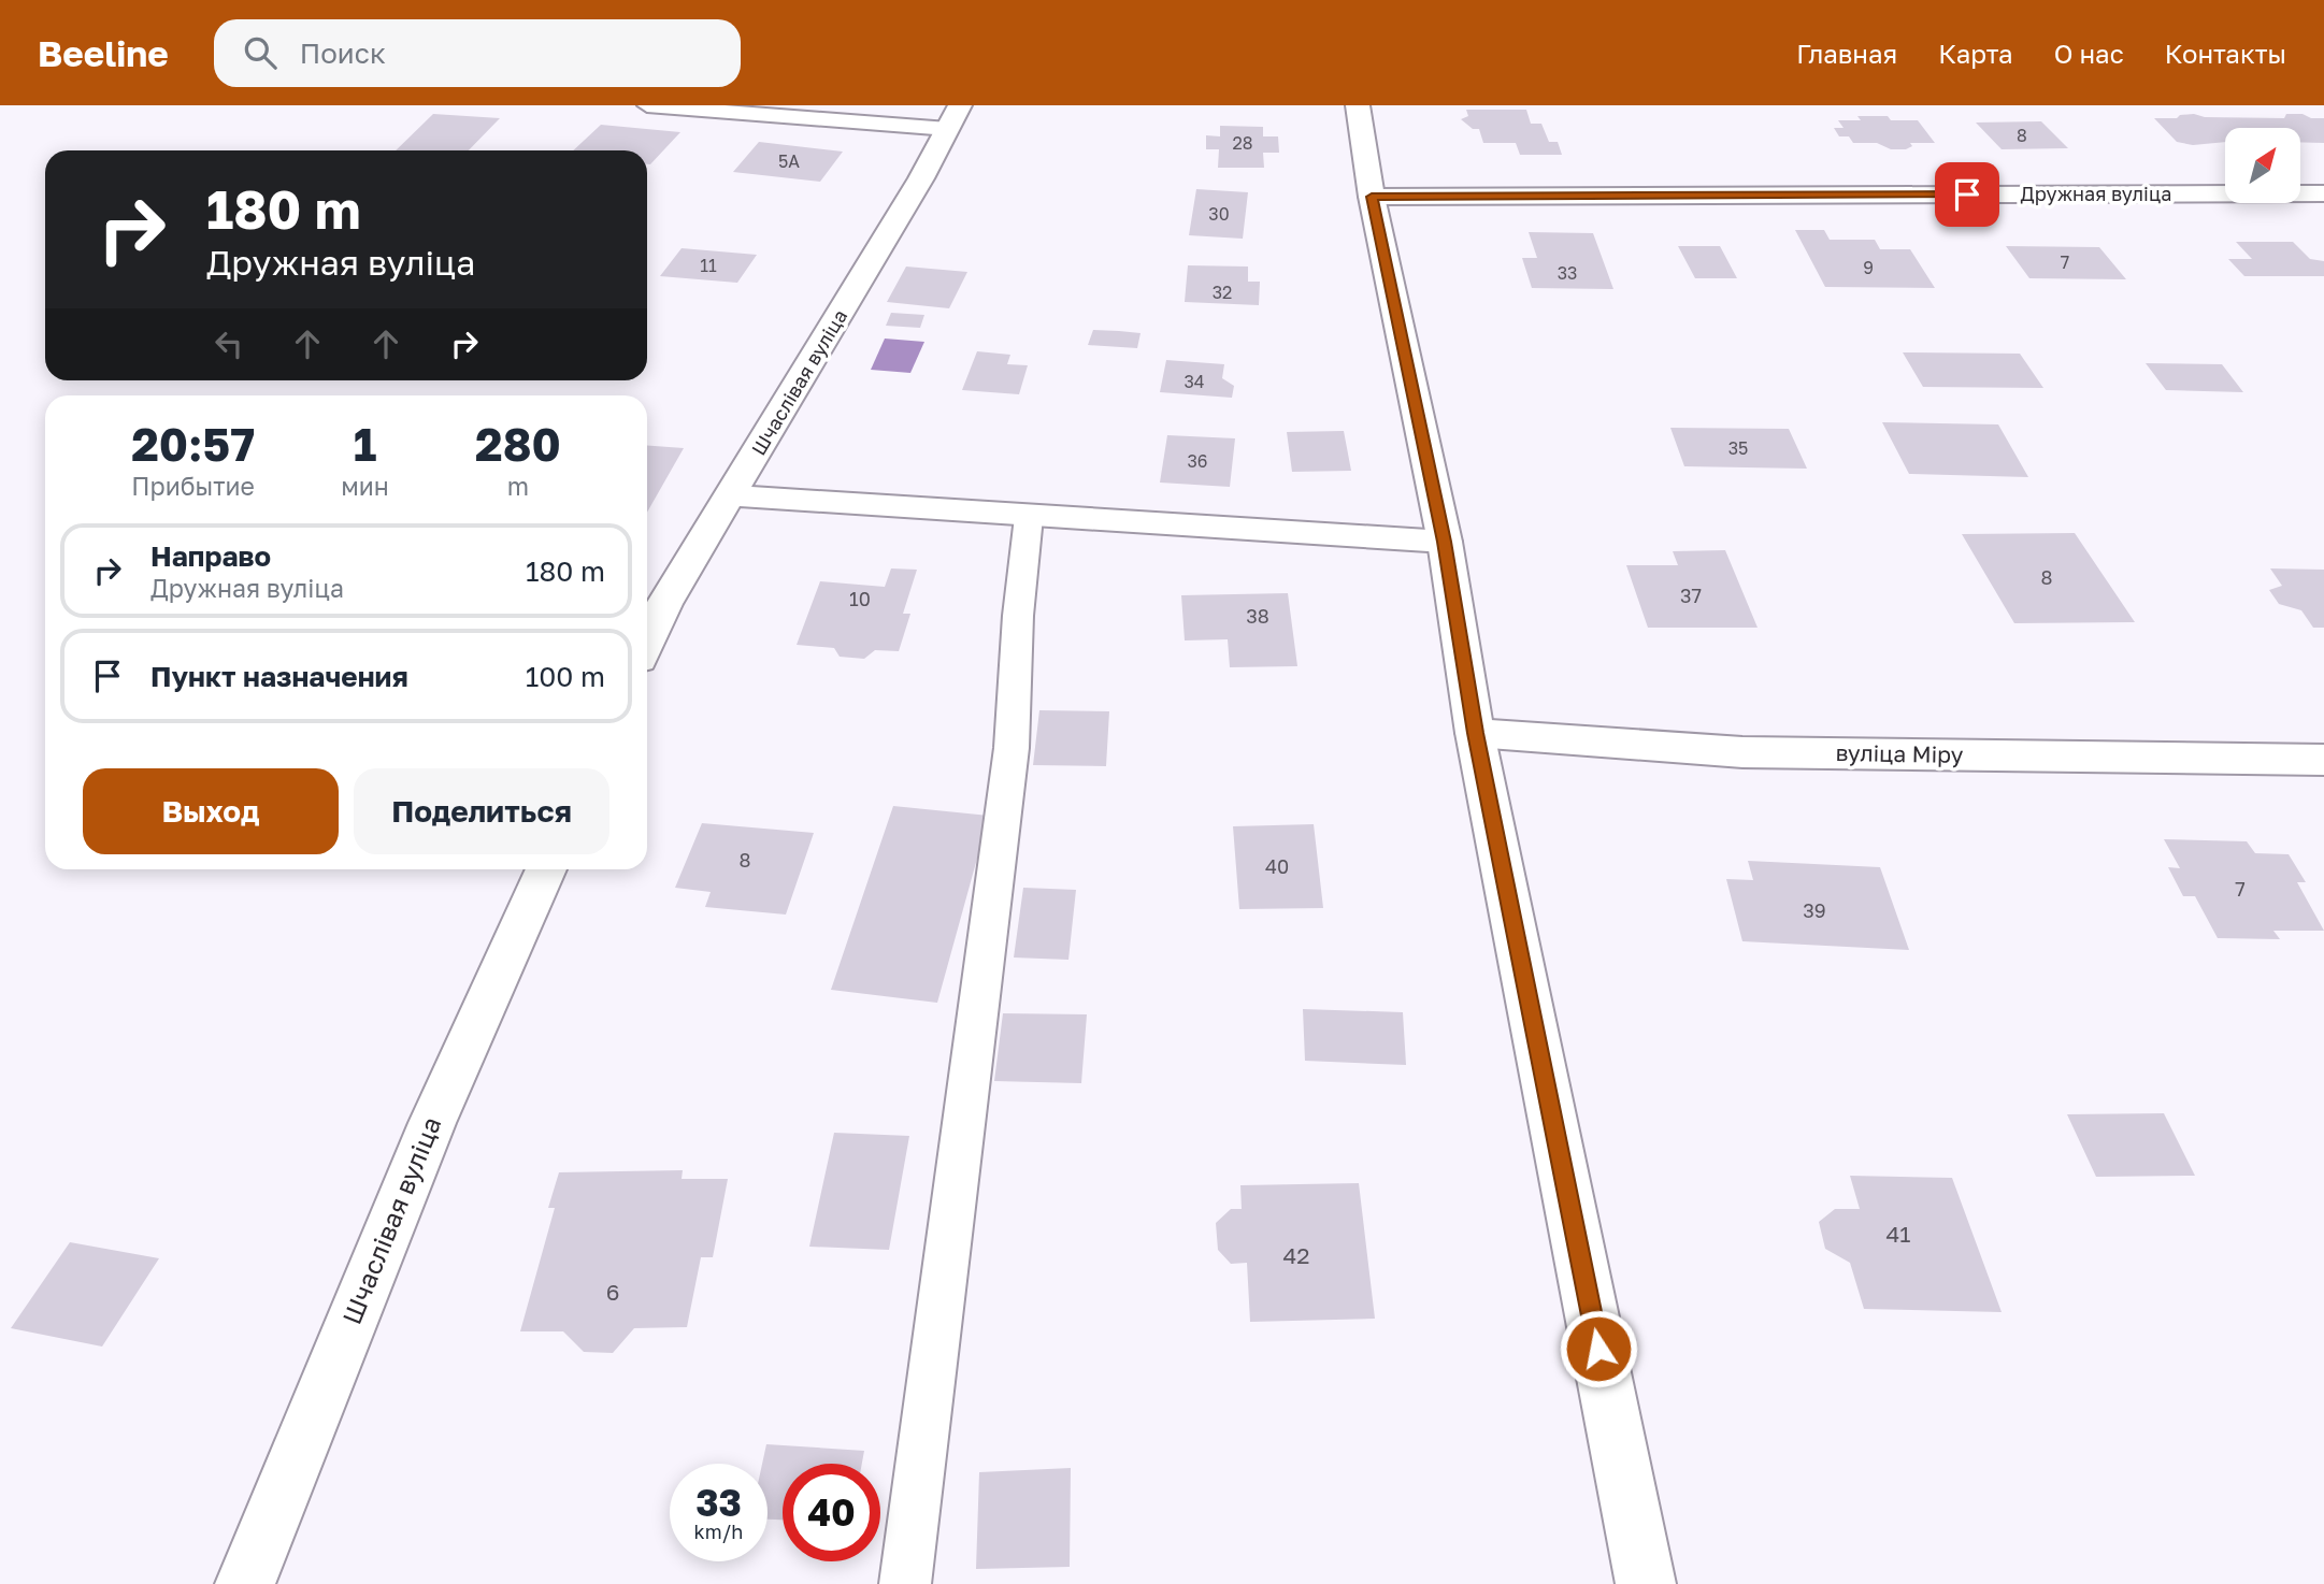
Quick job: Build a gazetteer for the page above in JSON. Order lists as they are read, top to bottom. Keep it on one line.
{"streets":{"street":["Дружная вуліца","Шчаслівая вуліца","вуліца Міру"]},"house_numbers":["8","28","5А","30","7","11","9","33","32","34","35","36","8","37","10","38","8","40","7","39","41","42","6"],"north":"top right","page":{"header":"Beeline","search":"Поиск","nav":["Главная","Карта","О нас","Контакты"],"turn":["180 m","Дружная вуліца"],"eta":["20:57","Прибытие","1","мин","280","m"],"list":[{"name":"Направо","note":"Дружная вуліца","value":"180 m"},{"name":"Пункт назначения","value":"100 m"}],"buttons":["Выход","Поделиться"],"speed":"33 km/h","limit":"40"}}
